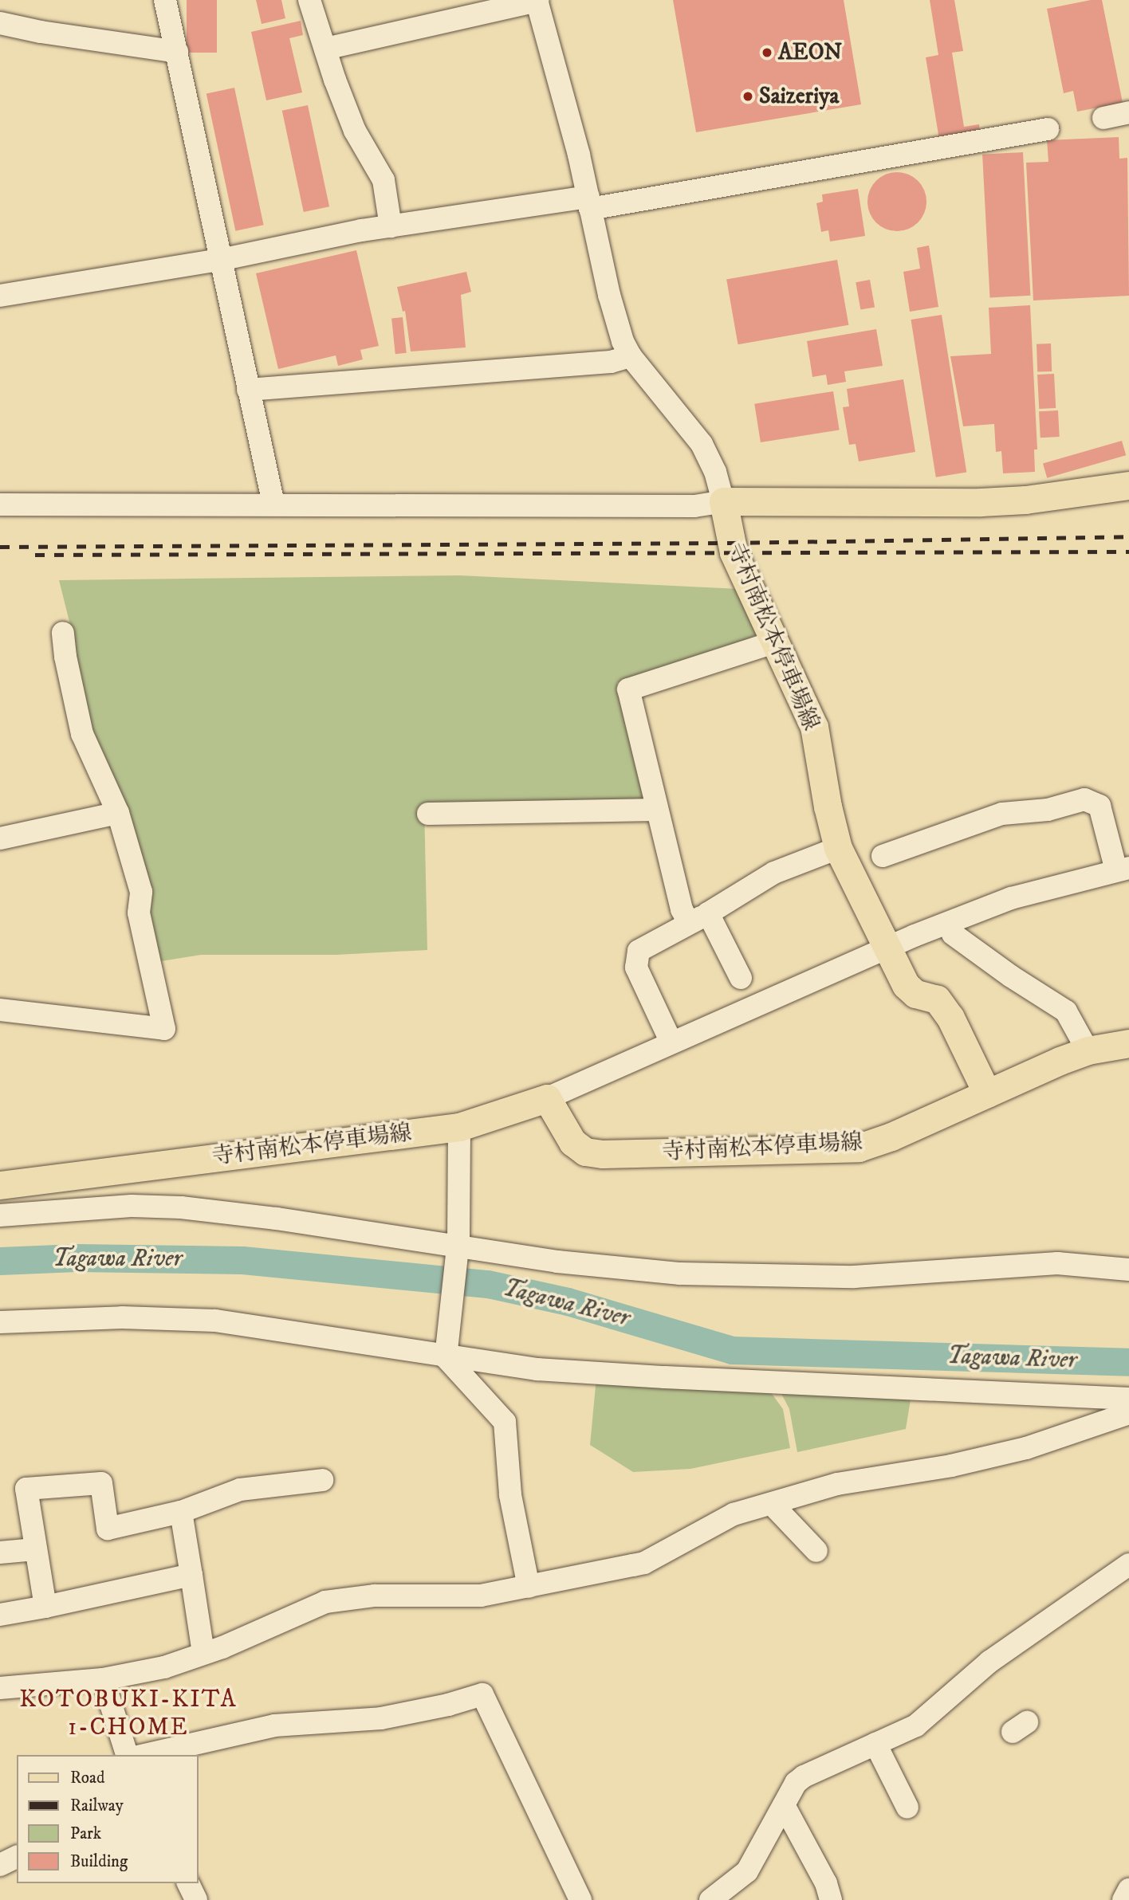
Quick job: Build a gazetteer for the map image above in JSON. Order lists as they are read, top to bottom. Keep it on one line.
{"streets":{"main road":["寺村南松本停車場線"]},"districts":["KOTOBUKI-KITA 1-CHOME"],"water":["Tagawa River"],"places":["AEON","Saizeriya"],"legend":["Road","Railway","Park","Building"]}
